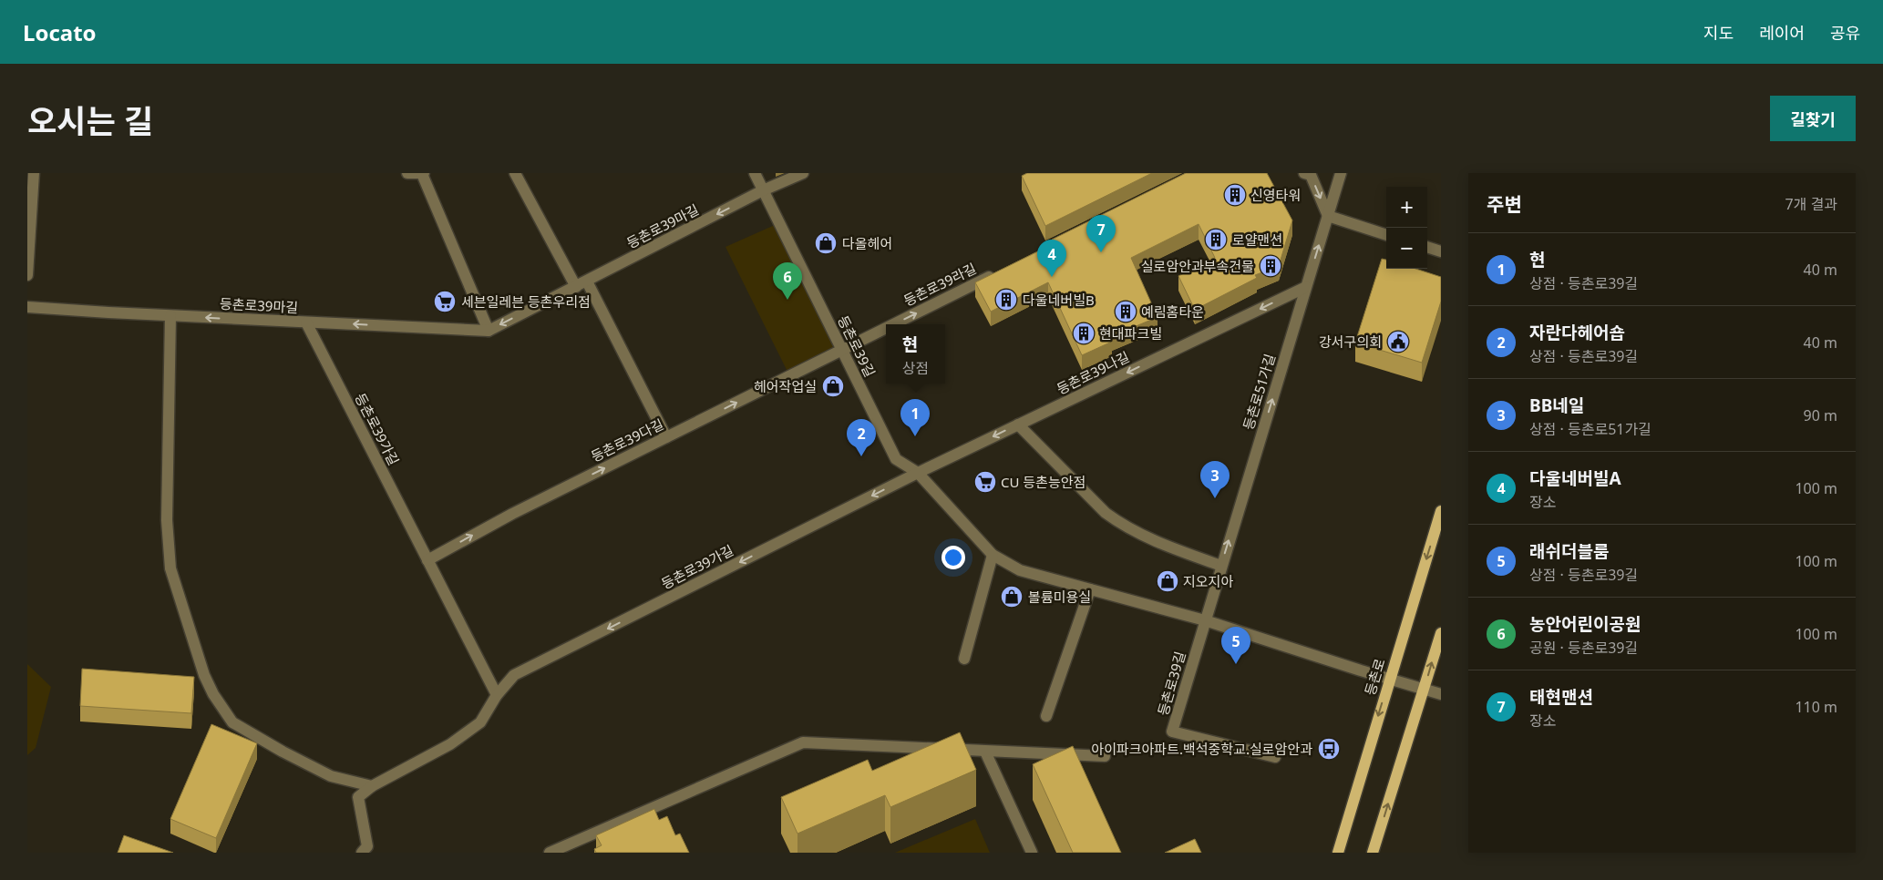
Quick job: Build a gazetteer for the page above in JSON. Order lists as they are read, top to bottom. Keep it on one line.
{"streets":{"main road":["등촌로"],"street":["등촌로39마길","등촌로39라길","등촌로39길","등촌로39나길","등촌로51가길","등촌로39가길","등촌로39다길"]},"crossings":[["등촌로39마길","등촌로39길"],["등촌로39마길","등촌로39가길"],["등촌로39라길","등촌로39길"],["등촌로39라길","등촌로39다길"],["등촌로39길","등촌로39나길"],["등촌로39길","등촌로51가길"],["등촌로39길","등촌로39가길"],["등촌로39길","등촌로39다길"],["등촌로39길","등촌로"],["등촌로39나길","등촌로51가길"],["등촌로39나길","등촌로39가길"],["등촌로39가길","등촌로39다길"]],"one_way":["등촌로39마길","등촌로39라길","등촌로39나길","등촌로51가길","등촌로39가길","등촌로39다길"],"places":{"building":["신영타워","로얄맨션","실로암안과부속건물","다울네버빌B","예림홈타운","현대파크빌"],"shop":["다올헤어","헤어작업실","지오지아","볼륨미용실"],"supermarket":["세븐일레븐 등촌우리점","CU 등촌능안점"],"public building":["강서구의회"],"bus stop":["아이파크아파트.백석중학교.실로암안과"]},"page":{"header":"Locato","nav":["지도","레이어","공유"],"title":"오시는 길","buttons":"길찾기","heading":["주변","7개 결과"],"map_buttons":["+","−"],"pins":["7","4","6","1","2","3","5"],"list":[{"mark":"1","name":"현","note":"상점 · 등촌로39길","value":"40 m"},{"mark":"2","name":"자란다헤어숍","note":"상점 · 등촌로39길","value":"40 m"},{"mark":"3","name":"BB네일","note":"상점 · 등촌로51가길","value":"90 m"},{"mark":"4","name":"다울네버빌A","note":"장소","value":"100 m"},{"mark":"5","name":"래쉬더블룸","note":"상점 · 등촌로39길","value":"100 m"},{"mark":"6","name":"농안어린이공원","note":"공원 · 등촌로39길","value":"100 m"},{"mark":"7","name":"태현맨션","note":"장소","value":"110 m"}],"popup":["현","상점"]}}
